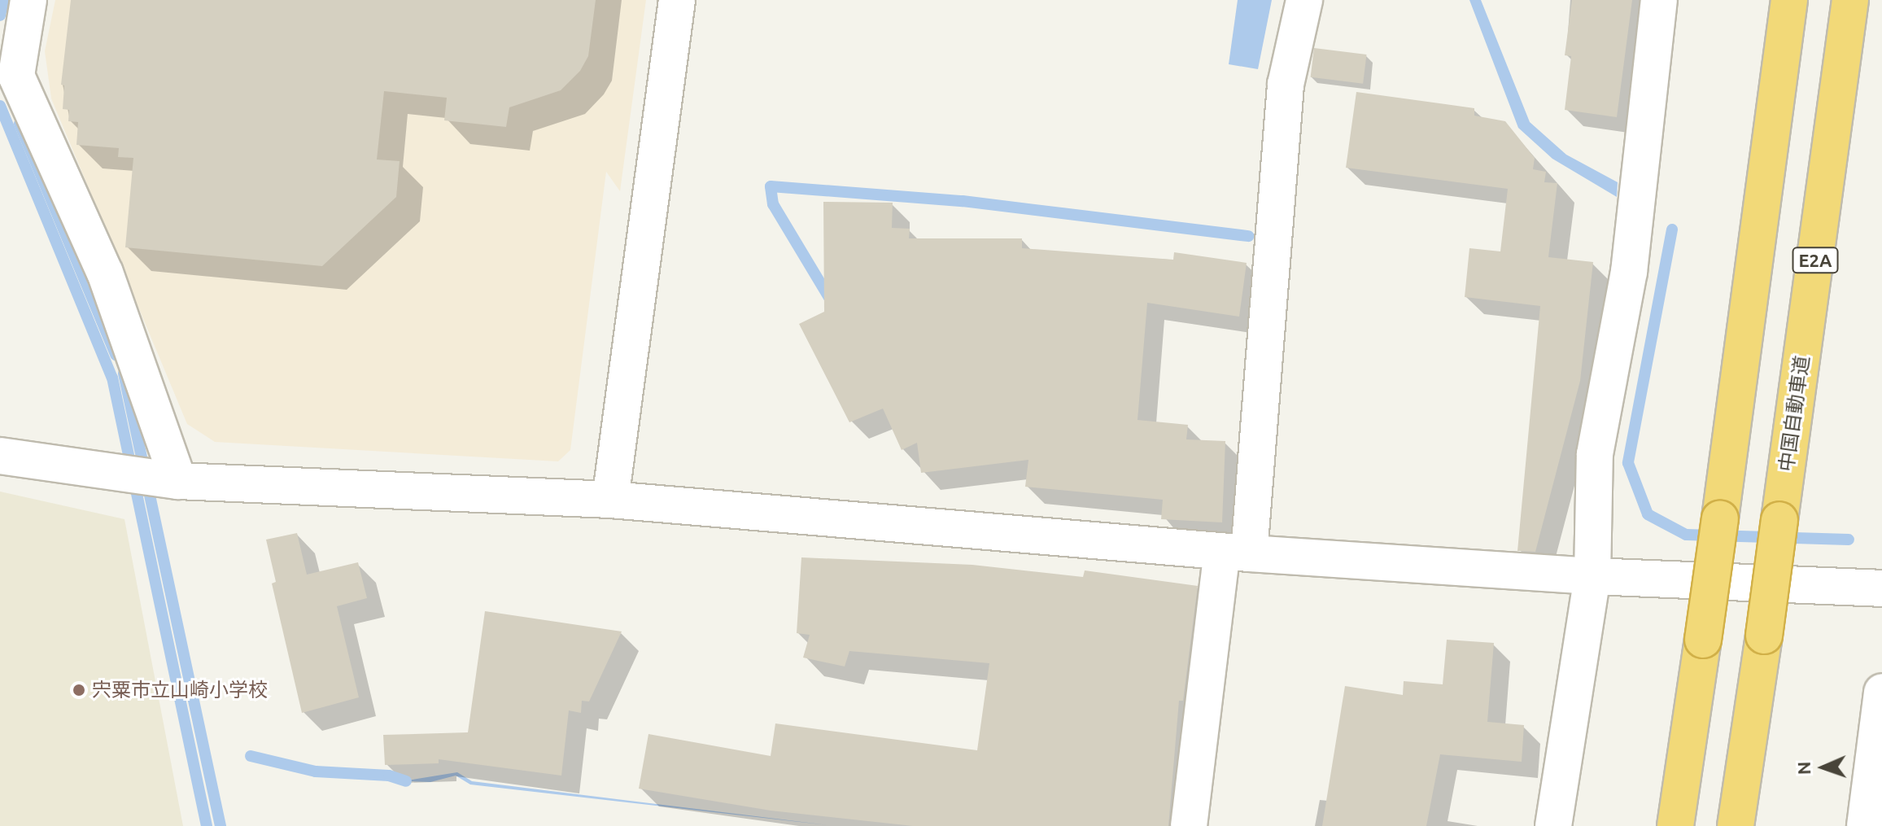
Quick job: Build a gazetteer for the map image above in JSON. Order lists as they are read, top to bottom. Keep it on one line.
{"streets":{"highway":["E2A","中国自動車道"]},"places":["宍粟市立山崎小学校"],"north":"left"}
